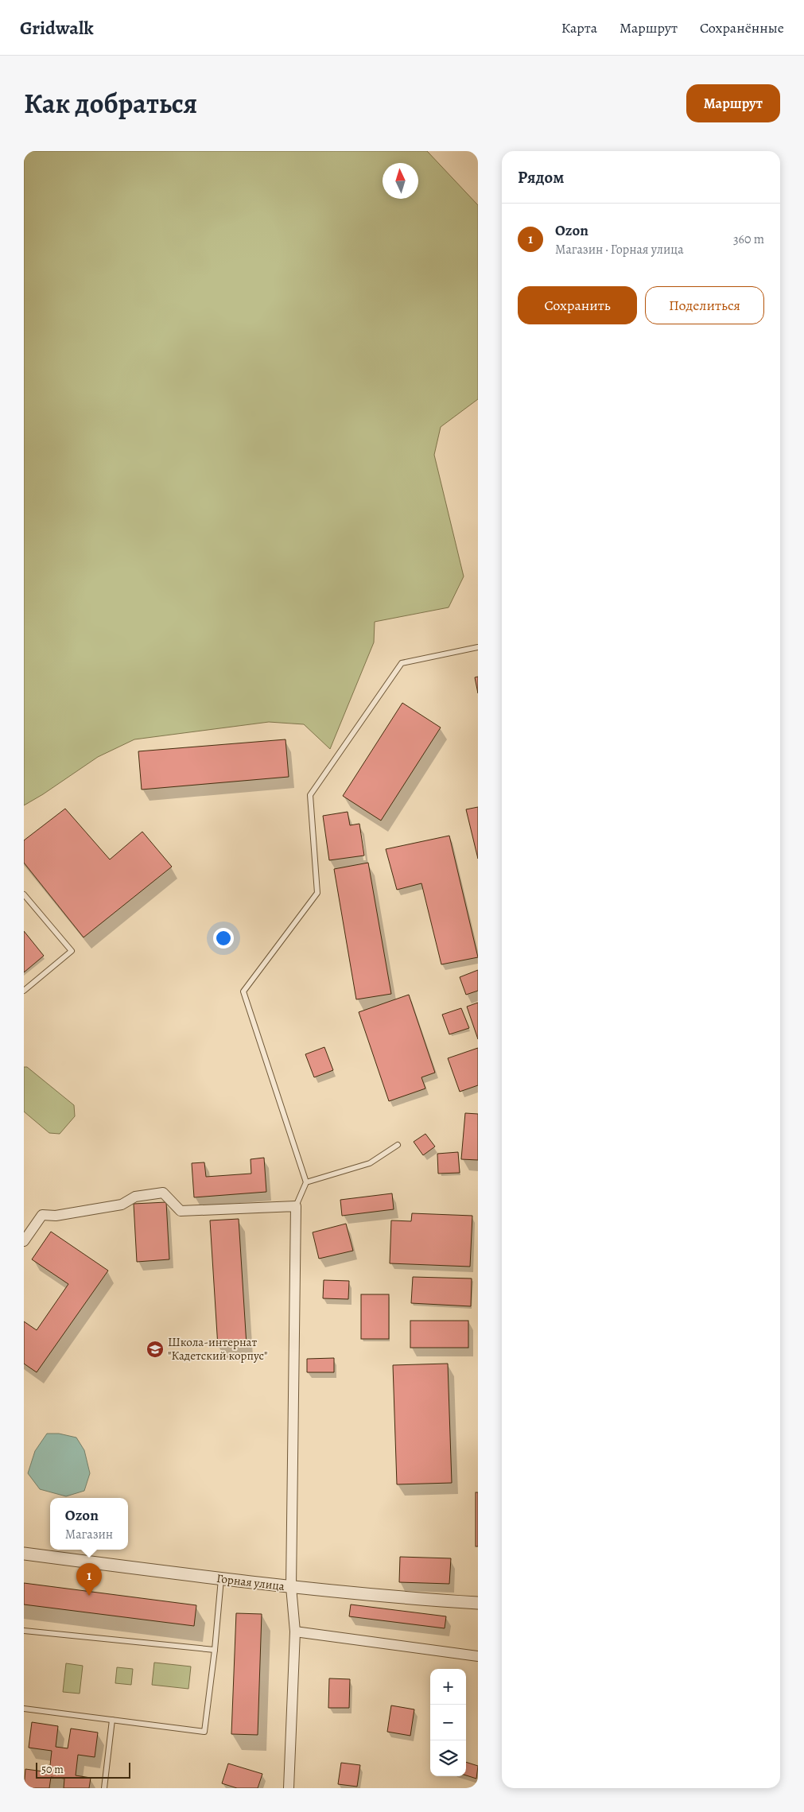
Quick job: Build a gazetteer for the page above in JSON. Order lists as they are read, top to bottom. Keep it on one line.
{"streets":{"street":["Горная улица"]},"places":{"school or university":["Школа-интернат \"Кадетский корпус\""]},"scale_bar":"50 m","north":"top","page":{"header":"Gridwalk","nav":["Карта","Маршрут","Сохранённые"],"title":"Как добраться","buttons":["Маршрут",["Сохранить","Поделиться"]],"heading":"Рядом","list":[{"mark":"1","name":"Ozon","note":"Магазин · Горная улица","value":"360 m"}],"popup":["Ozon","Магазин"],"pins":"1","map_buttons":["+","−"],"scale":"50 m"}}
